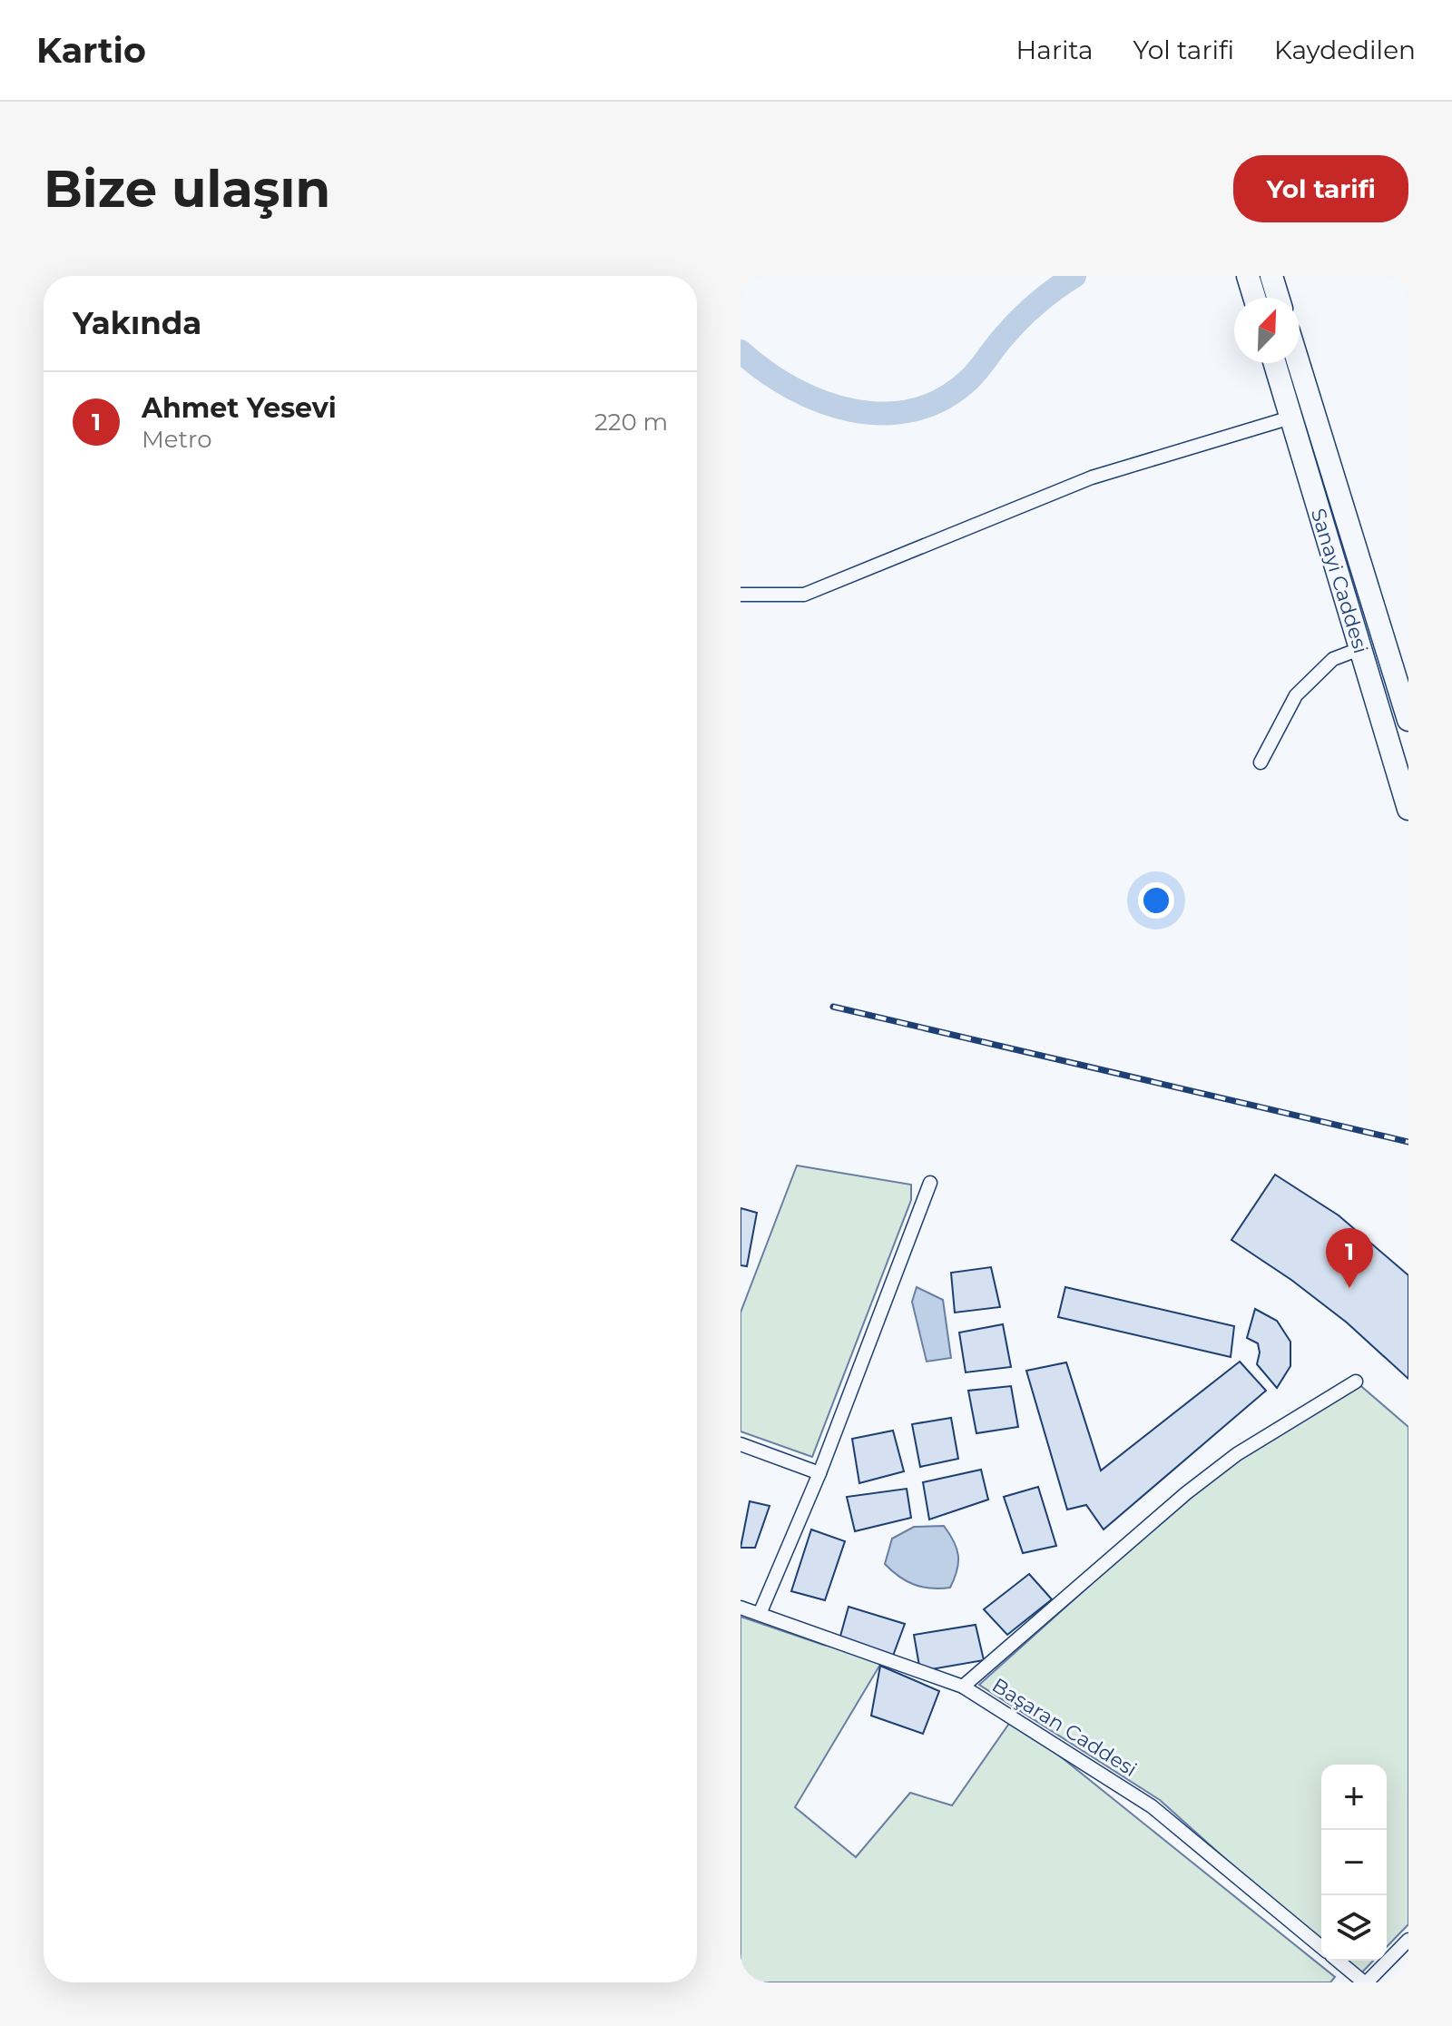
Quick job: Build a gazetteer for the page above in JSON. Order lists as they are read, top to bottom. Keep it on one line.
{"streets":{"highway":["Sanayi Caddesi"],"street":["Başaran Caddesi"]},"north":"top right","page":{"header":"Kartio","nav":["Harita","Yol tarifi","Kaydedilen"],"buttons":"Yol tarifi","title":"Bize ulaşın","heading":"Yakında","list":[{"mark":"1","name":"Ahmet Yesevi","note":"Metro","value":"220 m"}],"pins":"1","map_buttons":["+","−"]}}
